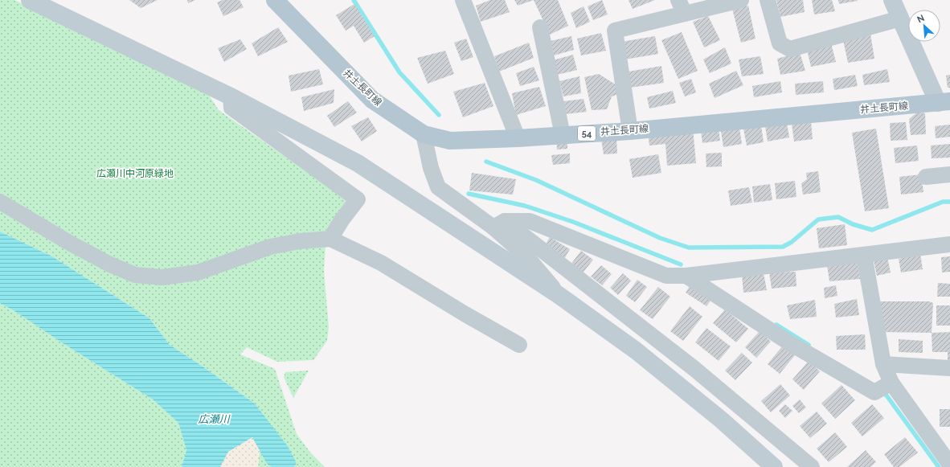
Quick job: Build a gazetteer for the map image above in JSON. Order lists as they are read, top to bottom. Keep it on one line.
{"streets":{"main road":["井土長町線","54"]},"water":["広瀬川"],"parks":["広瀬川中河原緑地"],"north":"top left"}
